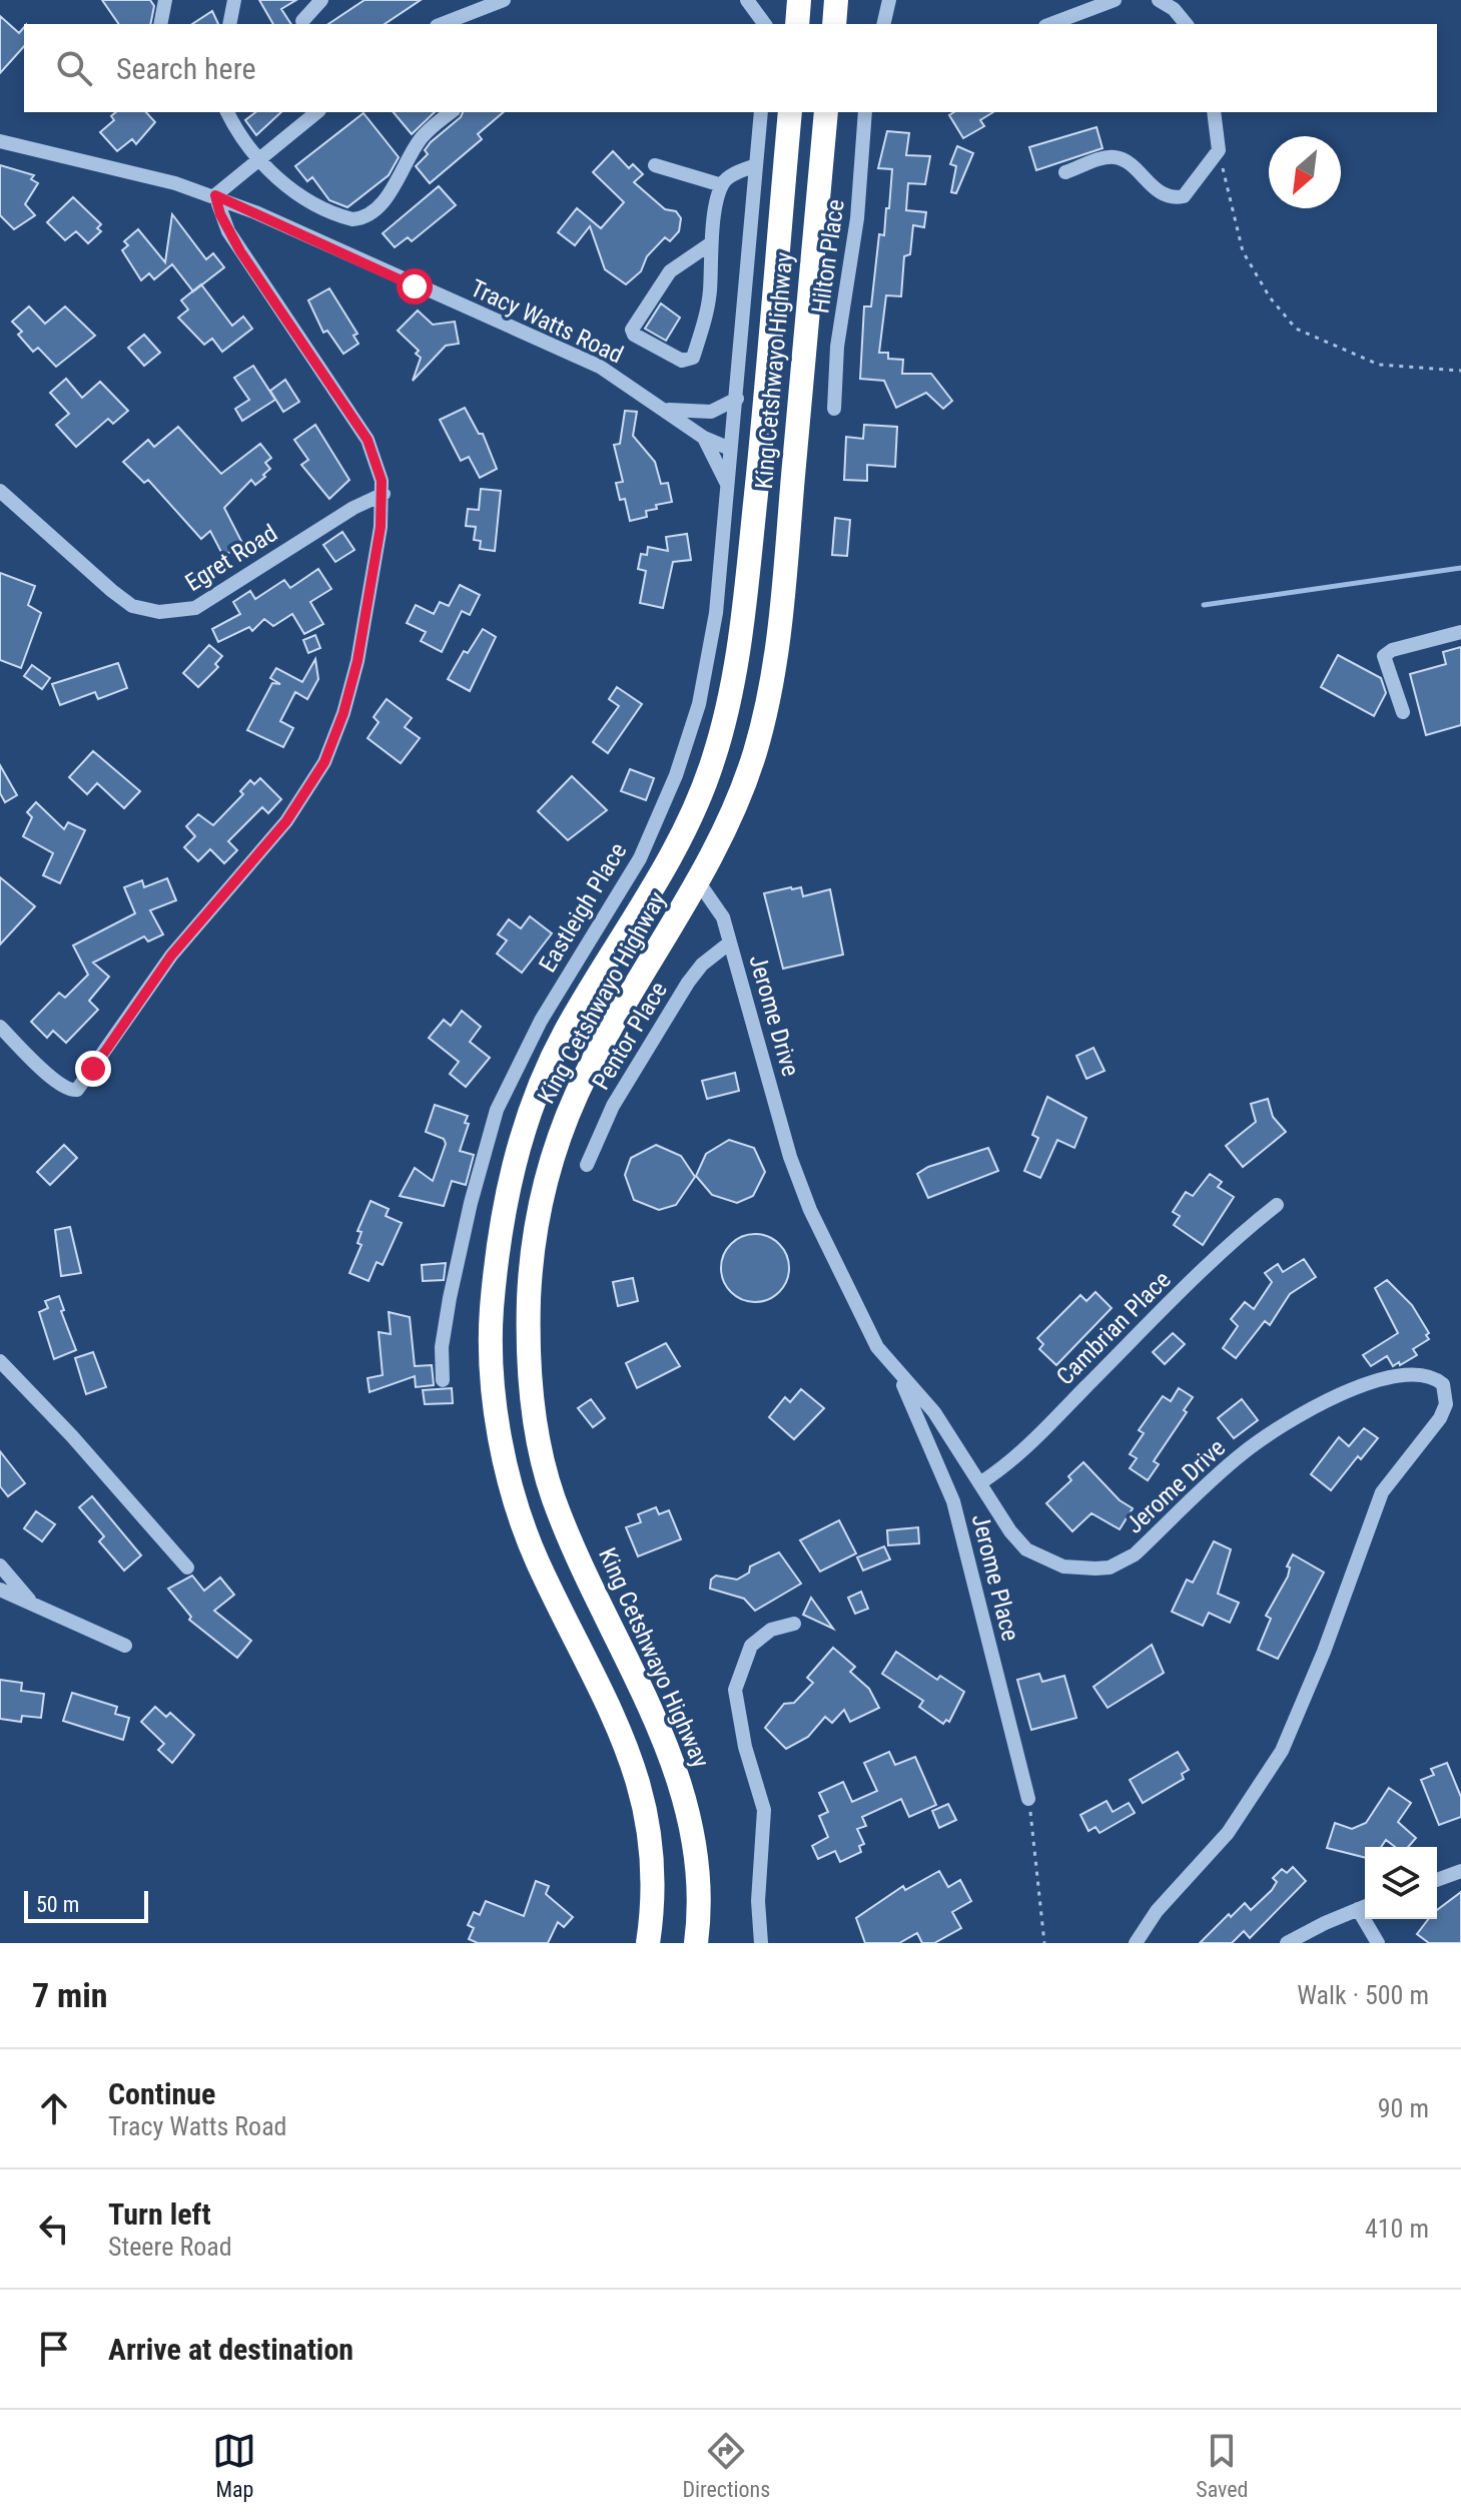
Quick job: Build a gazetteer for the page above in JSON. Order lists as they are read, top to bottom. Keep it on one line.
{"streets":{"highway":["King Cetshwayo Highway"],"street":["Hilton Place","Tracy Watts Road","Egret Road","Eastleigh Place","Jerome Drive","Pentor Place","Cambrian Place","Jerome Place"]},"crossings":[["Tracy Watts Road","Eastleigh Place"],["King Cetshwayo Highway","Jerome Drive"],["Jerome Drive","Pentor Place"],["Jerome Drive","Cambrian Place"],["Jerome Drive","Jerome Place"]],"scale_bar":"50 m","north":"bottom left","page":{"search":"Search here","scale":"50 m","heading":["7 min","Walk · 500 m"],"list":[["Continue","Tracy Watts Road","90 m"],["Turn left","Steere Road","410 m"],"Arrive at destination"],"nav":["Map","Directions","Saved"]}}
